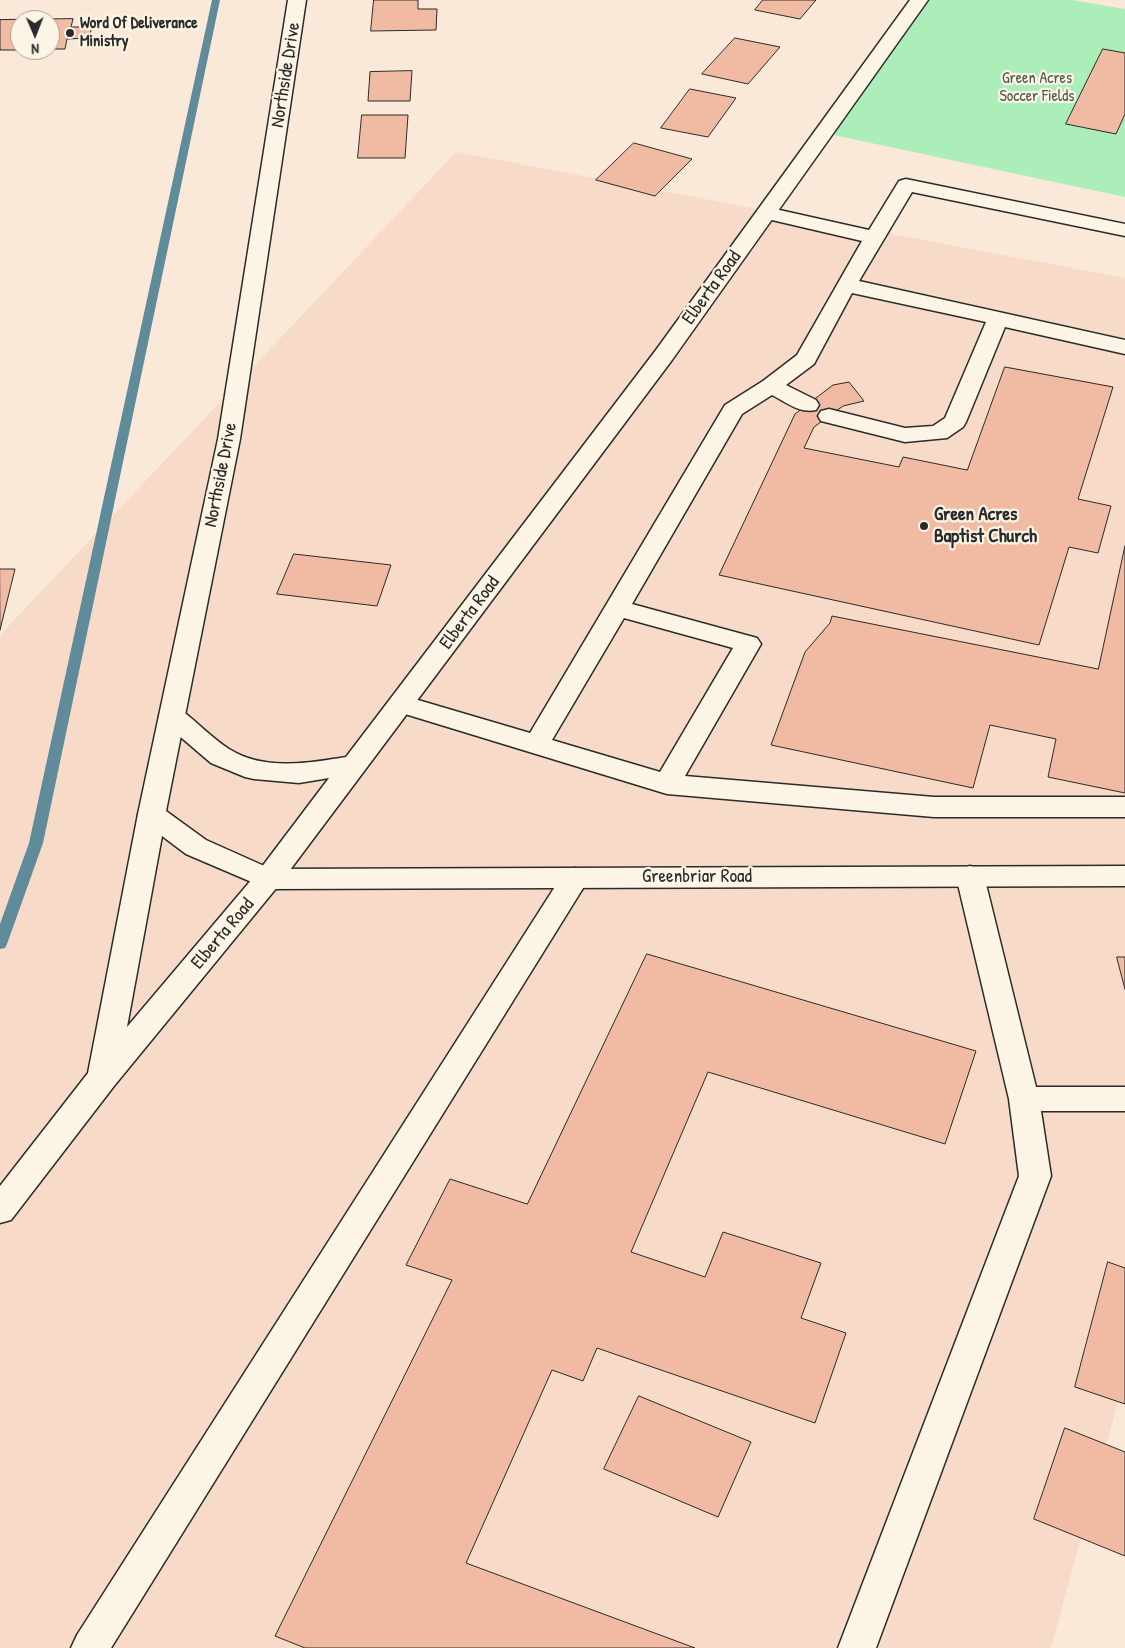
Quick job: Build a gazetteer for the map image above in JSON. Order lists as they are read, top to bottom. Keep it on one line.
{"streets":{"street":["Northside Drive","Elberta Road","Greenbriar Road"]},"crossings":[["Northside Drive","Elberta Road"],["Elberta Road","Greenbriar Road"]],"parks":["Green Acres Soccer Fields"],"places":["Word Of Deliverance Ministry","Green Acres Baptist Church"],"north":"bottom"}
